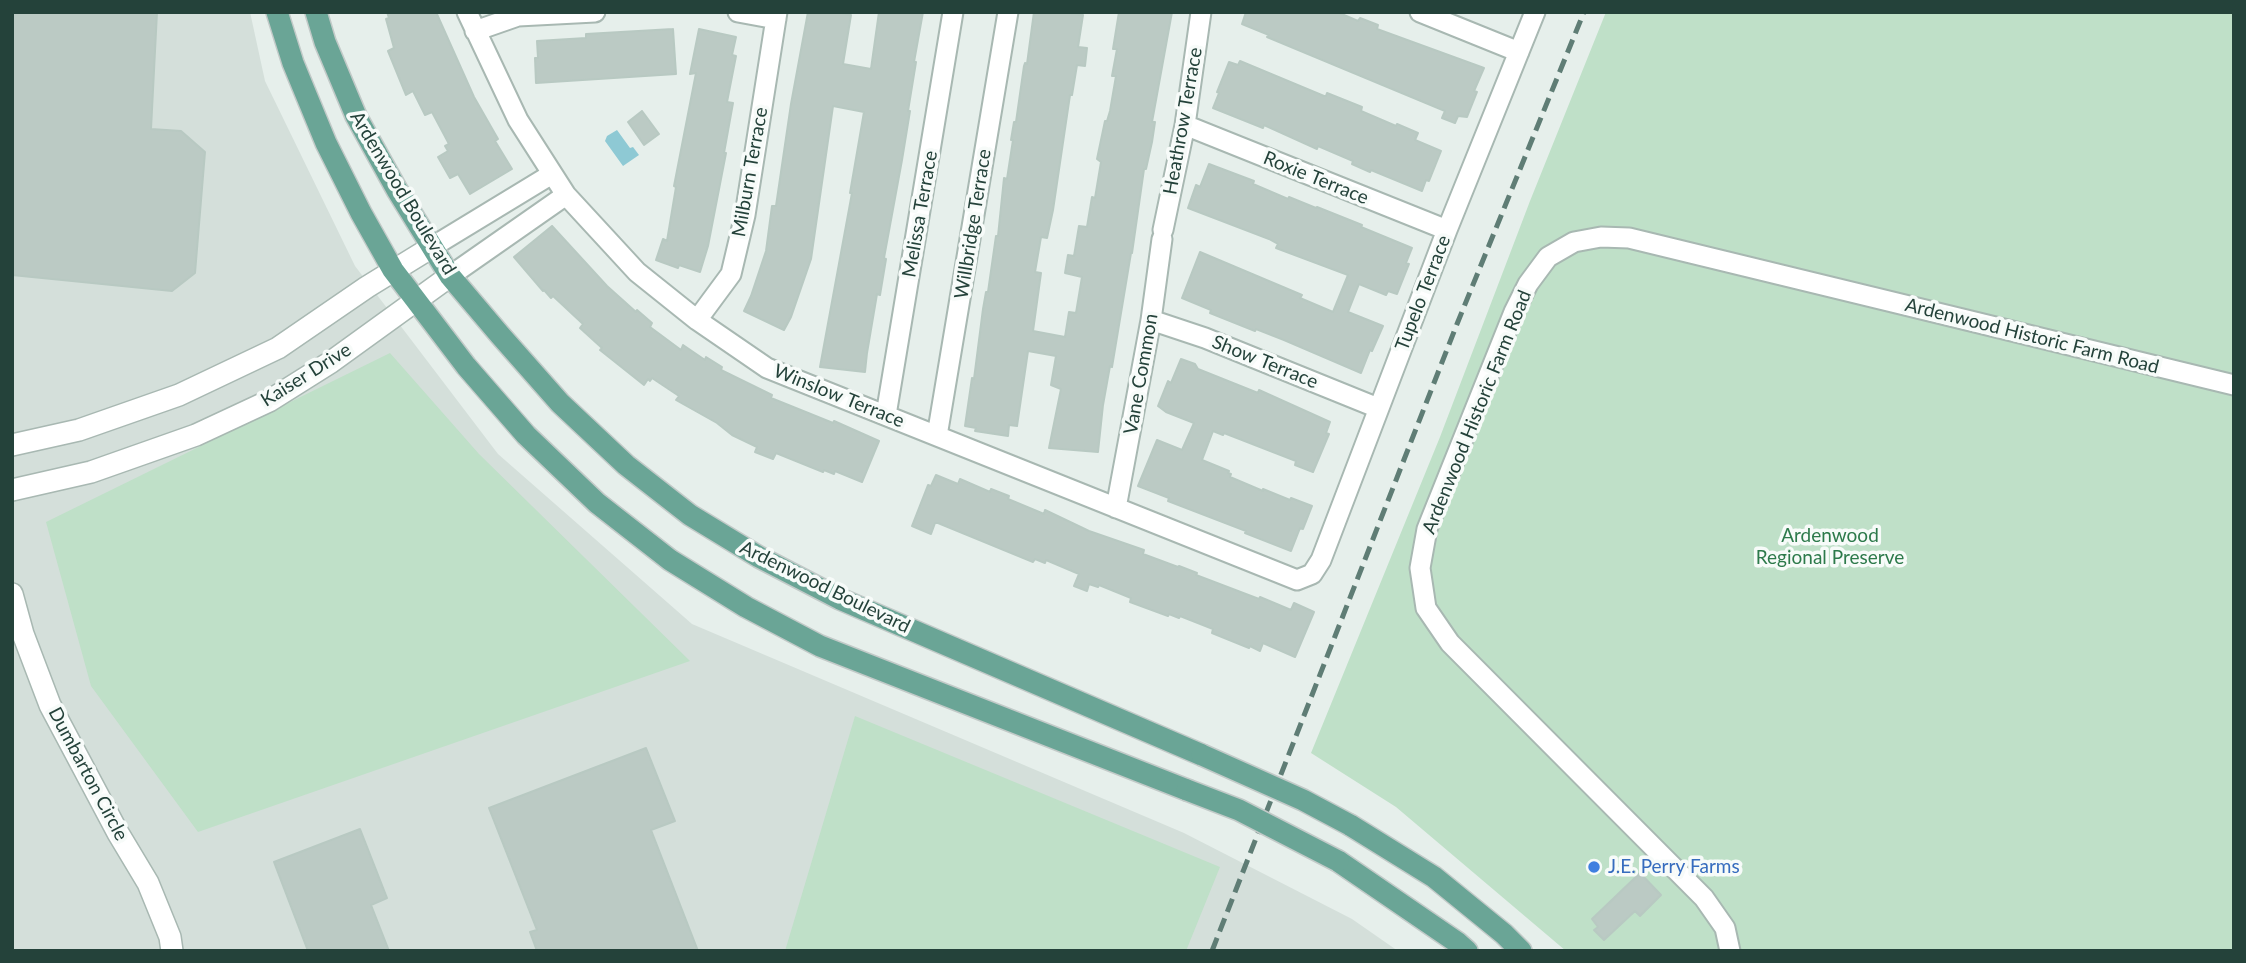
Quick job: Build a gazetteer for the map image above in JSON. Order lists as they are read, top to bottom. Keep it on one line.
{"streets":{"main road":["Ardenwood Boulevard"],"street":["Heathrow Terrace","Milburn Terrace","Roxie Terrace","Melissa Terrace","Willbridge Terrace","Tupelo Terrace","Ardenwood Historic Farm Road","Show Terrace","Vane Common","Kaiser Drive","Winslow Terrace","Dumbarton Circle"]},"crossings":[["Heathrow Terrace","Roxie Terrace"],["Heathrow Terrace","Vane Common"],["Milburn Terrace","Winslow Terrace"],["Roxie Terrace","Tupelo Terrace"],["Ardenwood Boulevard","Kaiser Drive"],["Melissa Terrace","Winslow Terrace"],["Willbridge Terrace","Winslow Terrace"],["Tupelo Terrace","Show Terrace"],["Tupelo Terrace","Winslow Terrace"],["Show Terrace","Vane Common"],["Vane Common","Winslow Terrace"],["Kaiser Drive","Winslow Terrace"]],"parks":["Ardenwood Regional Preserve"],"places":["J.E. Perry Farms"]}
